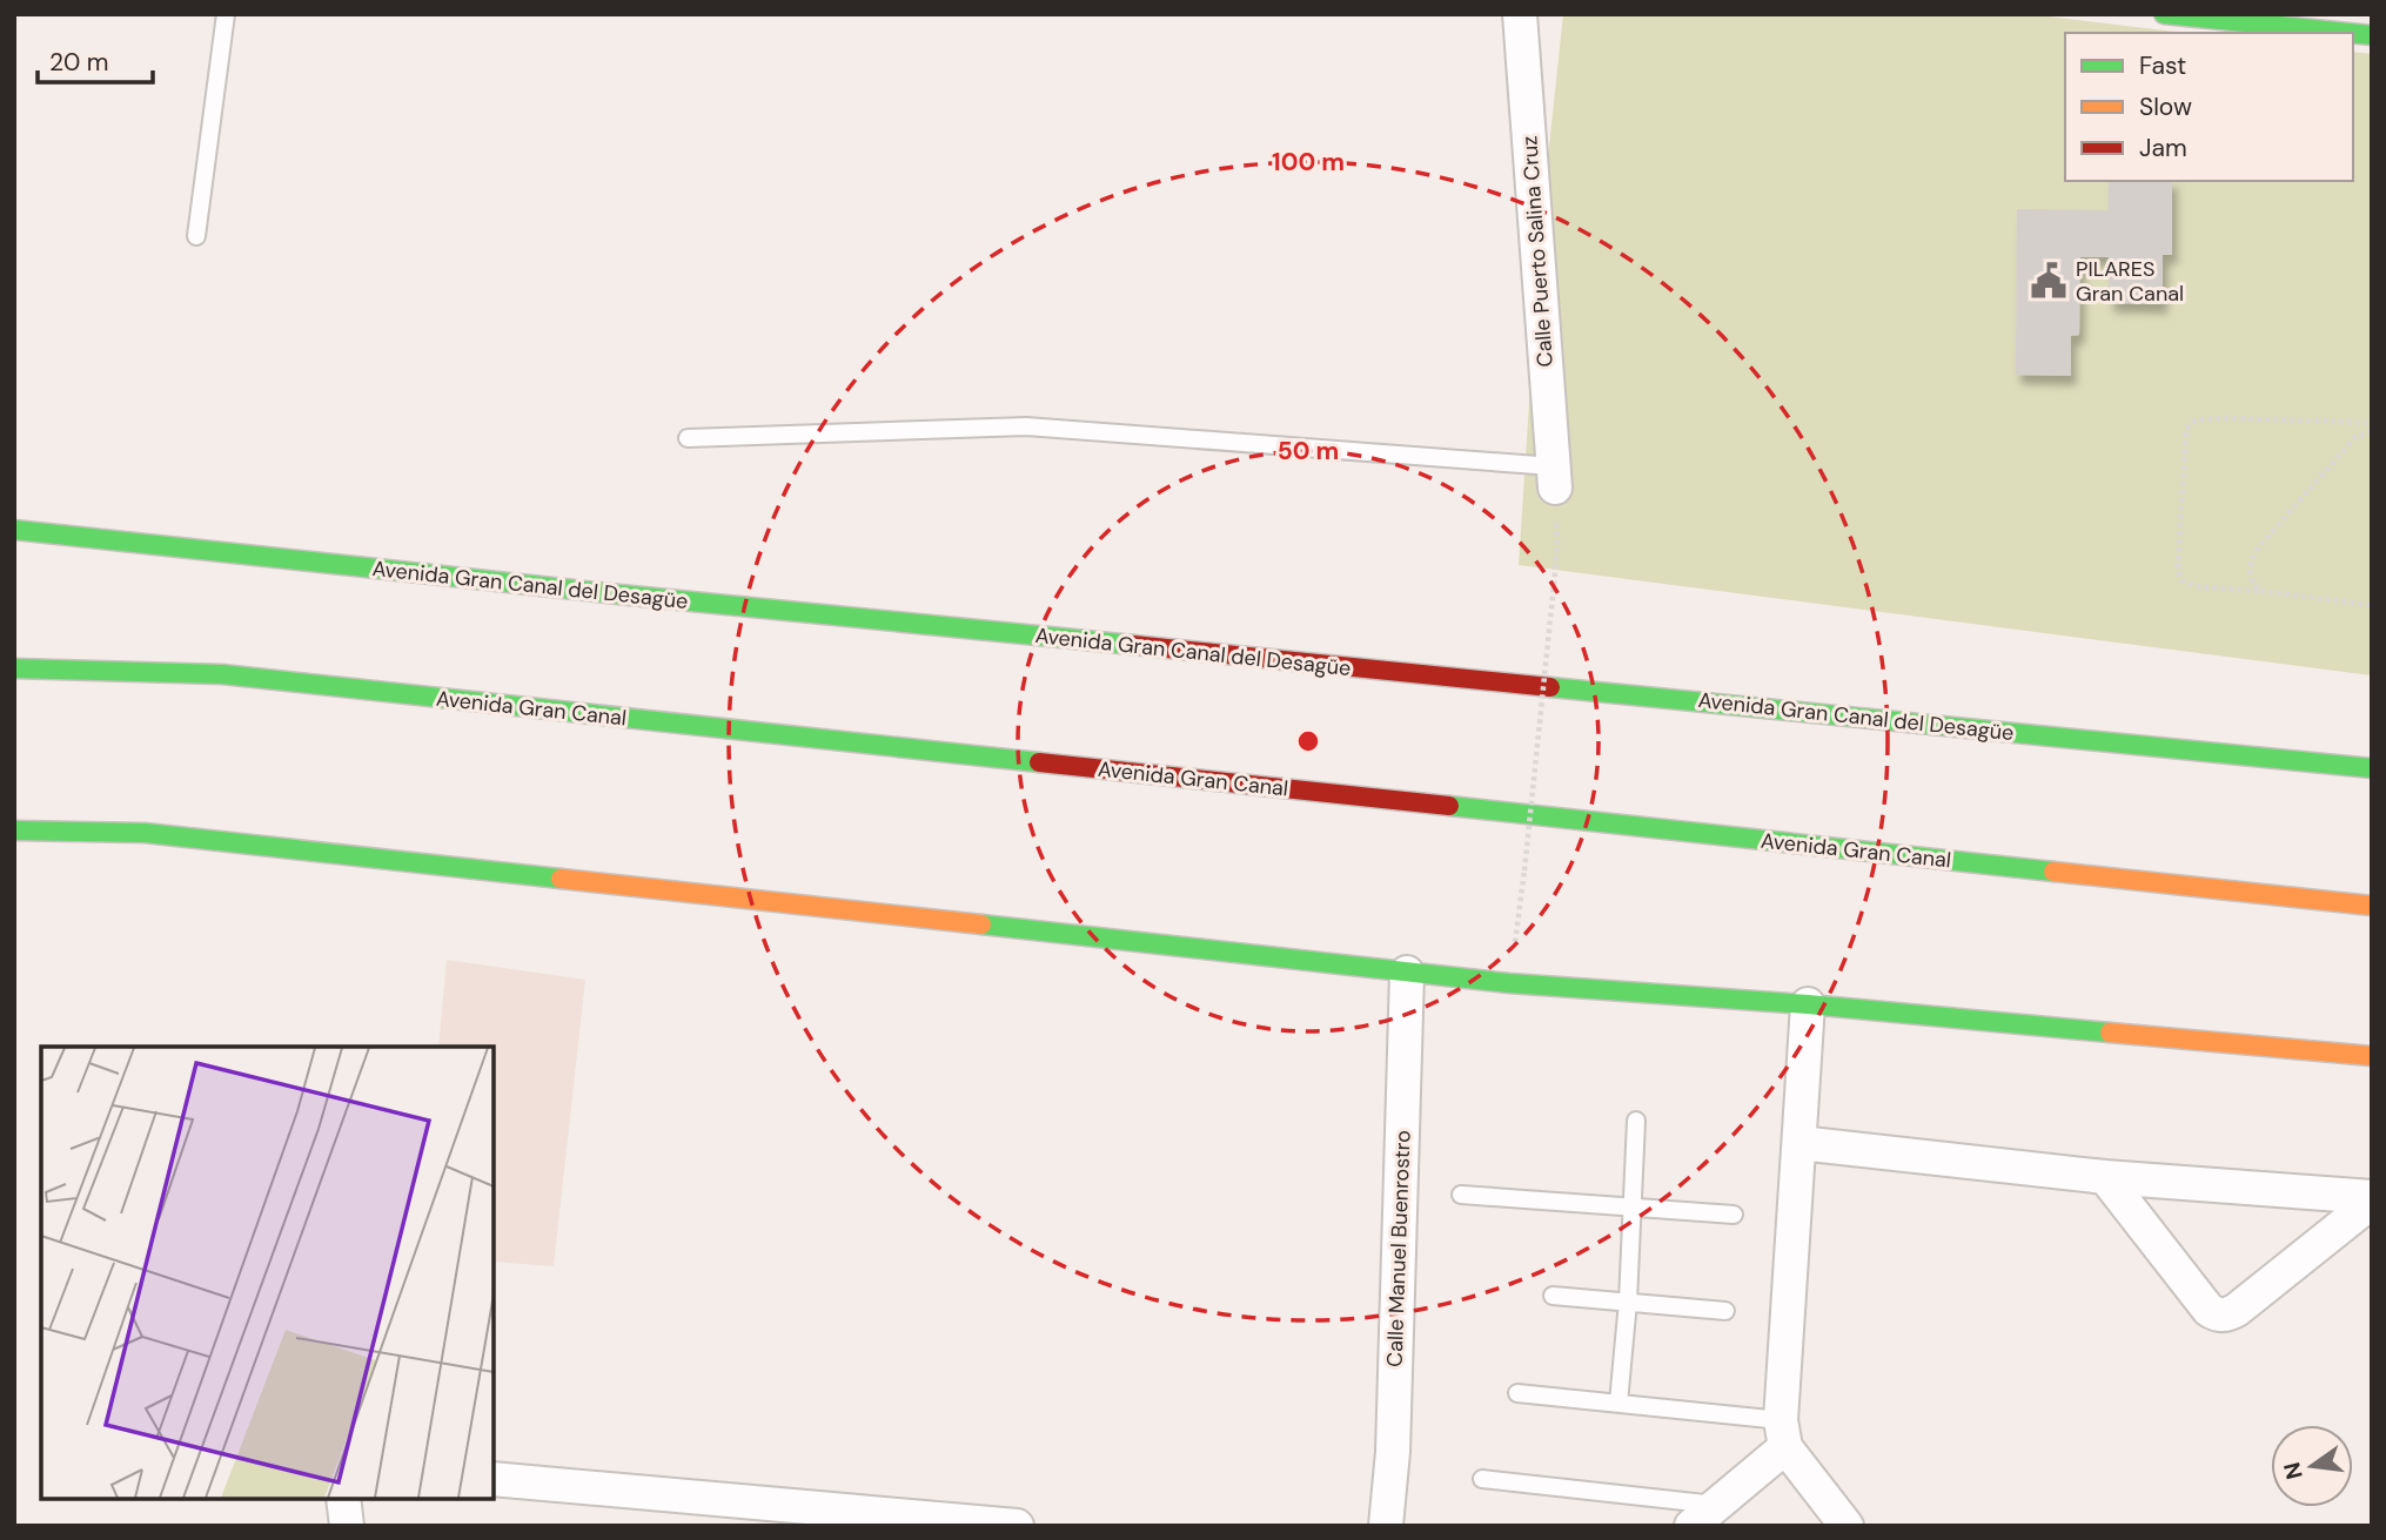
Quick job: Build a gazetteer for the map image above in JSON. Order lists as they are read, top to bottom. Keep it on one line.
{"streets":{"main road":["Avenida Gran Canal del Desagüe","Avenida Gran Canal"],"street":["Calle Puerto Salina Cruz","Calle Manuel Buenrostro"]},"places":{"public building":["PILARES Gran Canal"]},"legend":["Fast","Slow","Jam"],"scale_bar":"20 m","north":"left","rings":["100 m","50 m"]}
